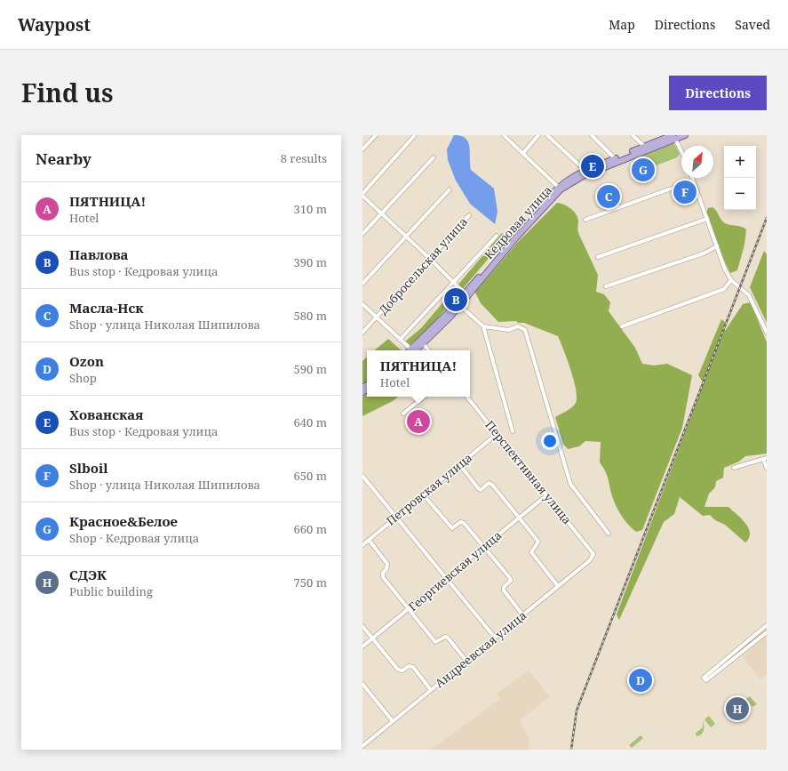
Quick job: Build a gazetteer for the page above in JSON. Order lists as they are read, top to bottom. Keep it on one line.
{"streets":{"main road":["Кедровая улица"],"street":["Добросельская улица","Перспективная улица","Петровская улица","Георгиевская улица","Андреевская улица"]},"crossings":[["Перспективная улица","Петровская улица"],["Перспективная улица","Георгиевская улица"],["Перспективная улица","Андреевская улица"]],"north":"top right","page":{"header":"Waypost","nav":["Map","Directions","Saved"],"title":"Find us","buttons":"Directions","heading":["Nearby","8 results"],"map_buttons":["+","−"],"pins":["E","G","F","C","B","A","D","H"],"list":[{"mark":"A","name":"ПЯТНИЦА!","note":"Hotel","value":"310 m"},{"mark":"B","name":"Павлова","note":"Bus stop · Кедровая улица","value":"390 m"},{"mark":"C","name":"Масла-Нск","note":"Shop · улица Николая Шипилова","value":"580 m"},{"mark":"D","name":"Ozon","note":"Shop","value":"590 m"},{"mark":"E","name":"Хованская","note":"Bus stop · Кедровая улица","value":"640 m"},{"mark":"F","name":"Slboil","note":"Shop · улица Николая Шипилова","value":"650 m"},{"mark":"G","name":"Красное&Белое","note":"Shop · Кедровая улица","value":"660 m"},{"mark":"H","name":"СДЭК","note":"Public building","value":"750 m"}],"popup":["ПЯТНИЦА!","Hotel"]}}
